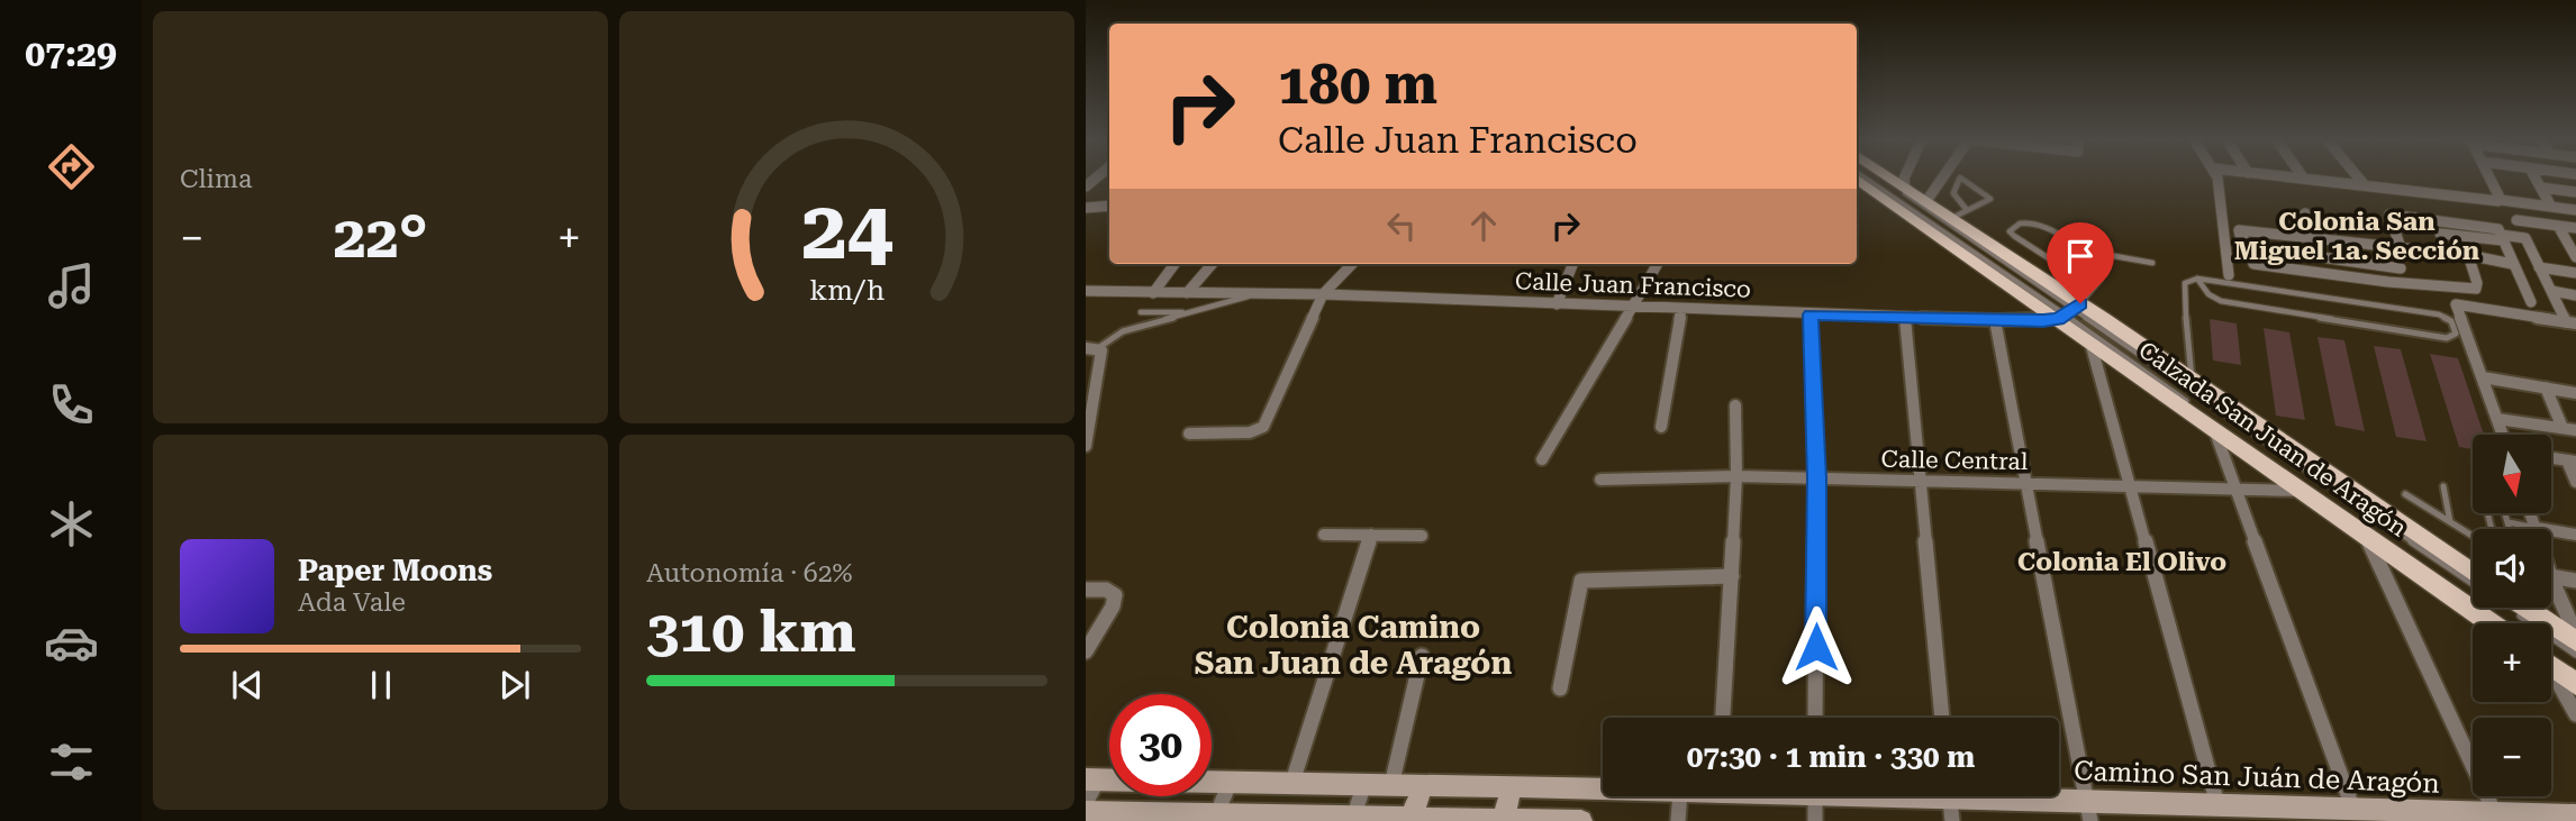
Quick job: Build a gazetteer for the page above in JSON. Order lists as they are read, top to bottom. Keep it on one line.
{"streets":{"main road":["Calzada San Juan de Aragón"],"street":["Calle Juan Francisco","Calle Central","Camino San Juán de Aragón"]},"crossings":[["Calle Juan Francisco","Calzada San Juan de Aragón"],["Calzada San Juan de Aragón","Calle Central"]],"districts":["Colonia San Miguel 1a. Sección","Colonia El Olivo","Colonia Camino San Juan de Aragón"],"north":"bottom","page":{"tabs":"07:29","tile":["Clima",["Autonomía · 62%","310 km"]],"turn":["180 m","Calle Juan Francisco"],"heat":["−","22°","+"],"map_buttons":["+","−"],"song":["Paper Moons","Ada Vale"],"limit":"30","trip":"07:30 · 1 min · 330 m","gauge":["24","km/h"]}}
